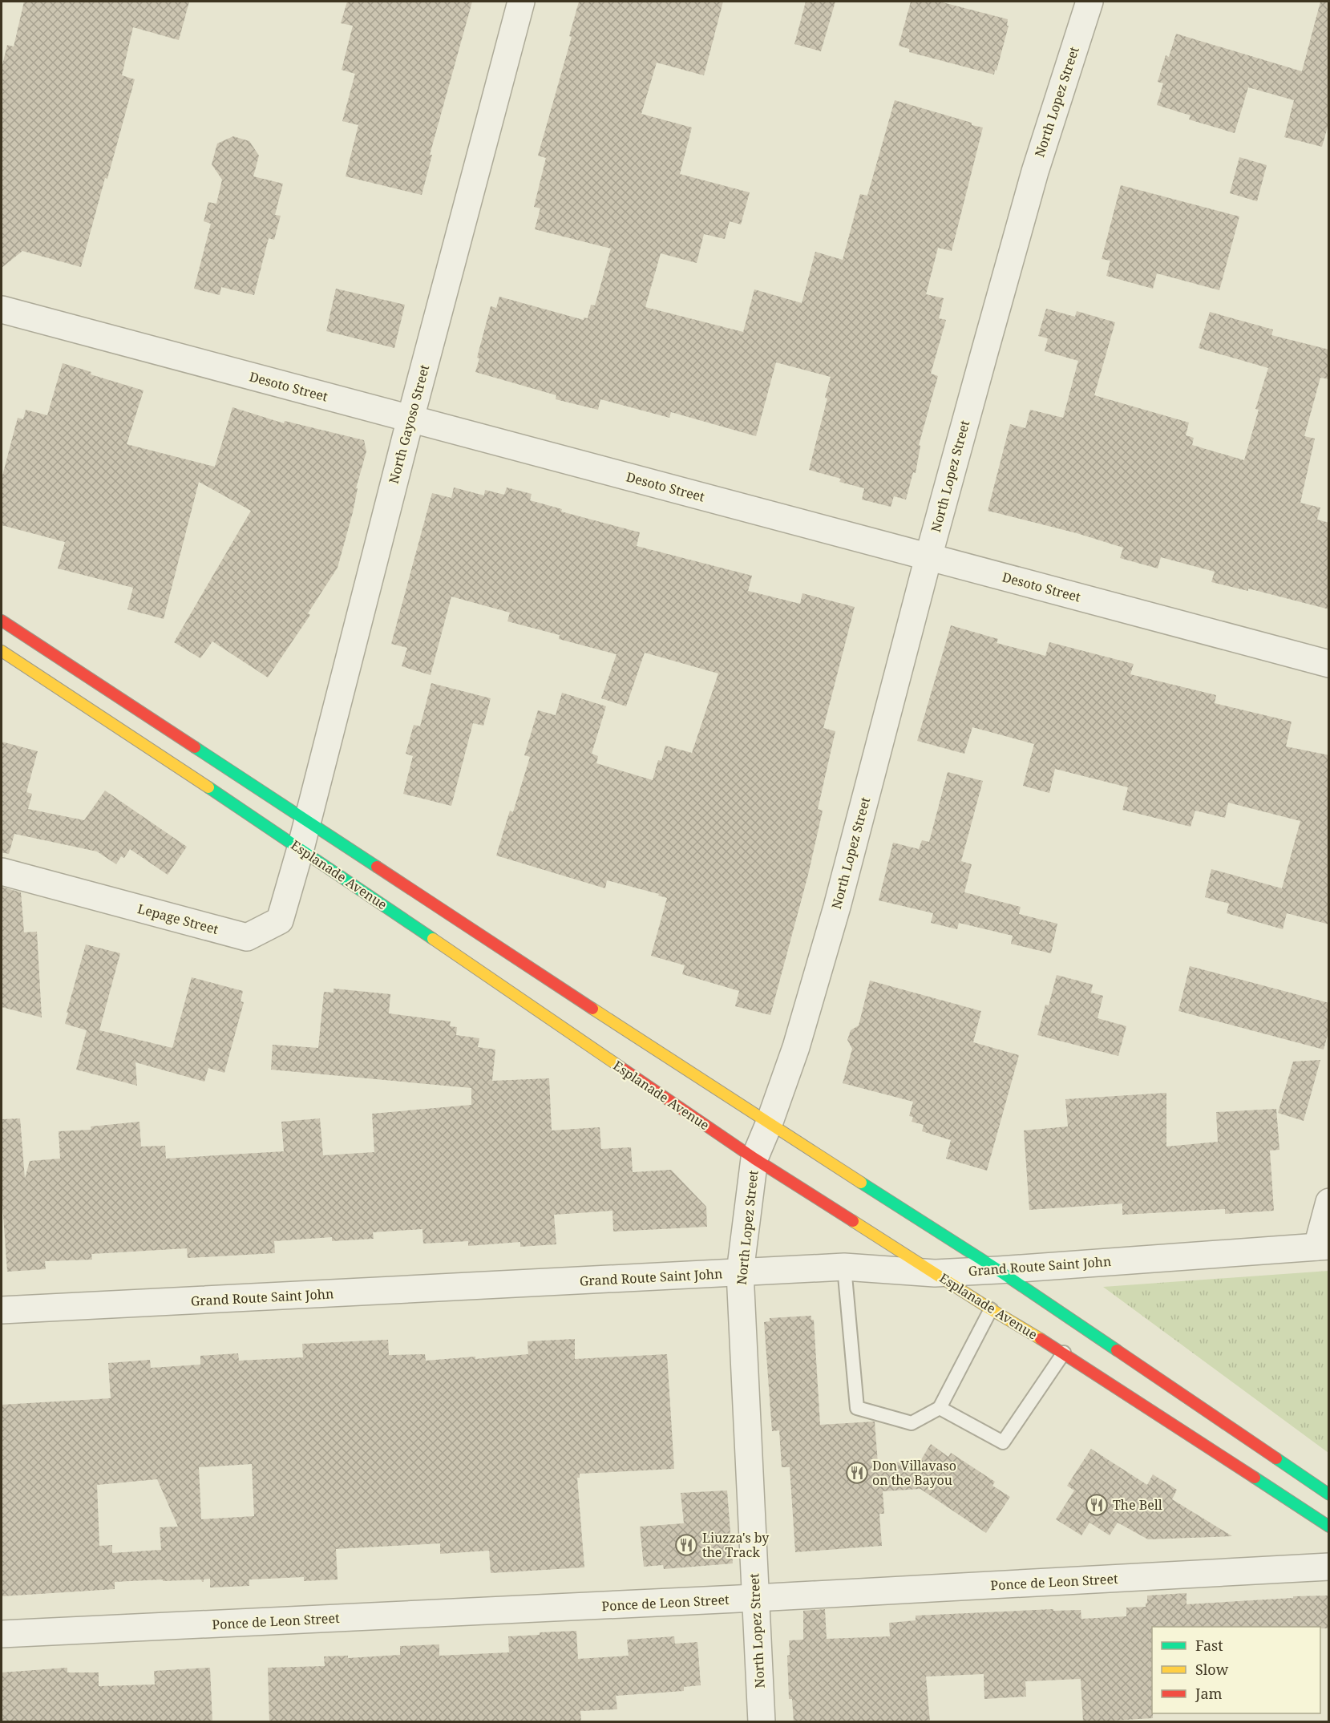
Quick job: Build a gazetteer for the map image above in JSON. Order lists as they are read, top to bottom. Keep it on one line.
{"streets":{"street":["North Lopez Street","Desoto Street","North Gayoso Street","Esplanade Avenue","Lepage Street","Grand Route Saint John","Ponce de Leon Street"]},"crossings":[["North Lopez Street","Desoto Street"],["North Lopez Street","Esplanade Avenue"],["North Lopez Street","Grand Route Saint John"],["North Lopez Street","Ponce de Leon Street"],["Desoto Street","North Gayoso Street"],["North Gayoso Street","Esplanade Avenue"],["North Gayoso Street","Lepage Street"],["Esplanade Avenue","Lepage Street"],["Esplanade Avenue","Grand Route Saint John"]],"places":{"restaurant":["Don Villavaso on the Bayou","The Bell","Liuzza's by the Track"]},"legend":["Fast","Slow","Jam"]}
